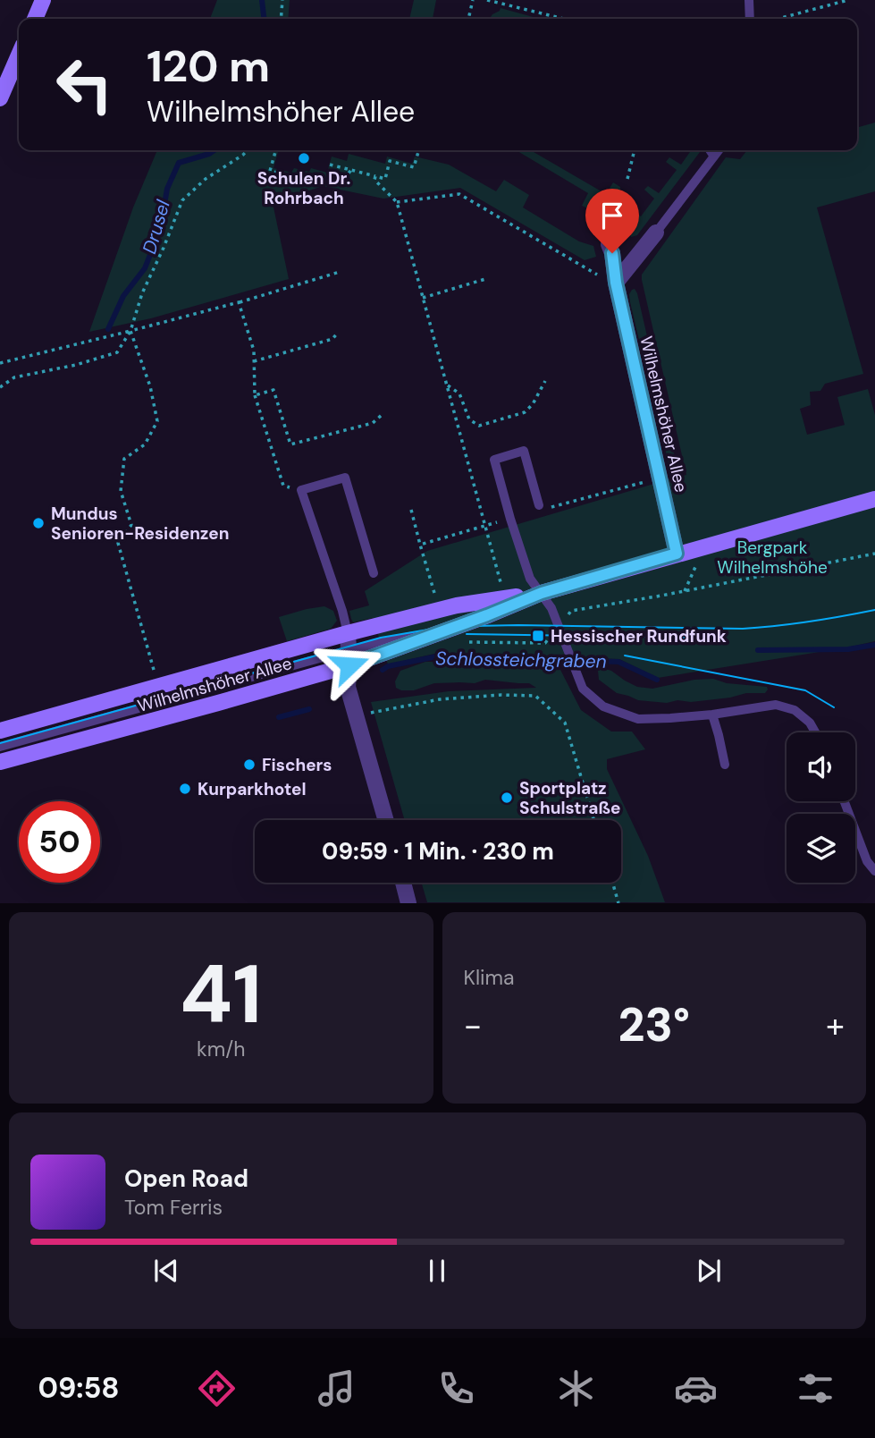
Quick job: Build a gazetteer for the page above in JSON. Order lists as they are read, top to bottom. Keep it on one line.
{"streets":{"main road":["Wilhelmshöher Allee"]},"water":["Drusel","Schlossteichgraben"],"parks":["Bergpark Wilhelmshöhe"],"places":{"other":["Schulen Dr. Rohrbach","Mundus Senioren-Residenzen","Fischers","Kurparkhotel","Sportplatz Schulstraße"],"transit":["Hessischer Rundfunk"]},"page":{"turn":["120 m","Wilhelmshöher Allee"],"limit":"50","trip":"09:59 · 1 Min. · 230 m","tile":[["41","km/h"],"Klima"],"heat":["−","23°","+"],"song":["Open Road","Tom Ferris"],"tabs":"09:58"}}
